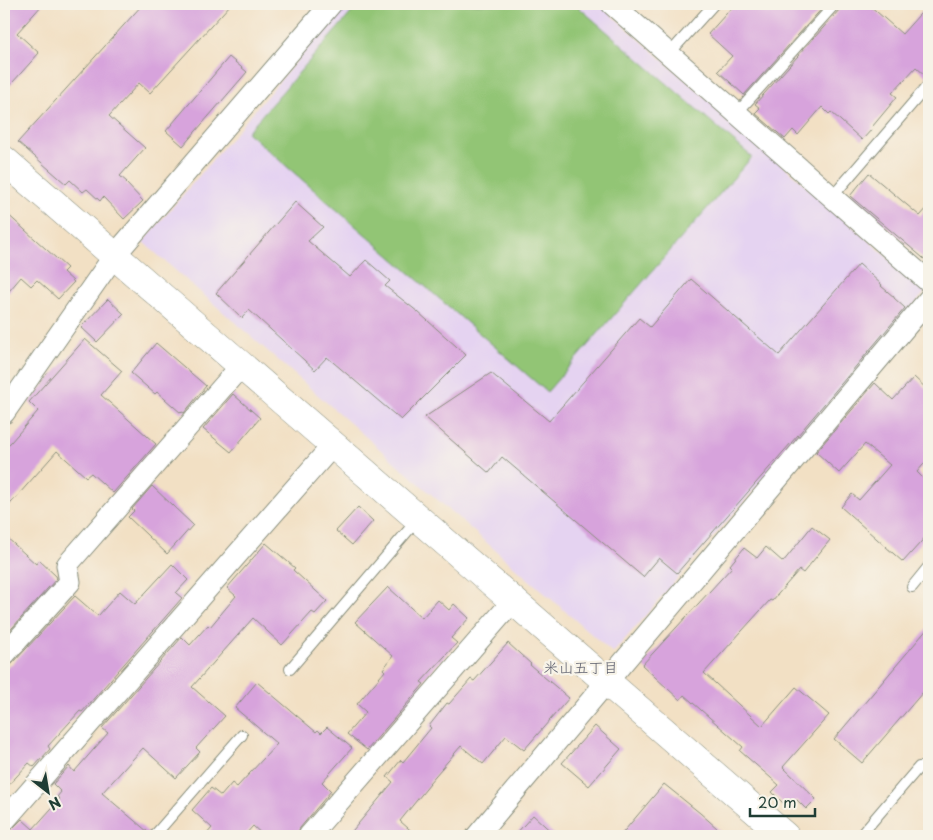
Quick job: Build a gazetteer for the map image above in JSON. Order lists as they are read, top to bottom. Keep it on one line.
{"districts":["米山五丁目"],"scale_bar":"20 m","north":"bottom right"}
